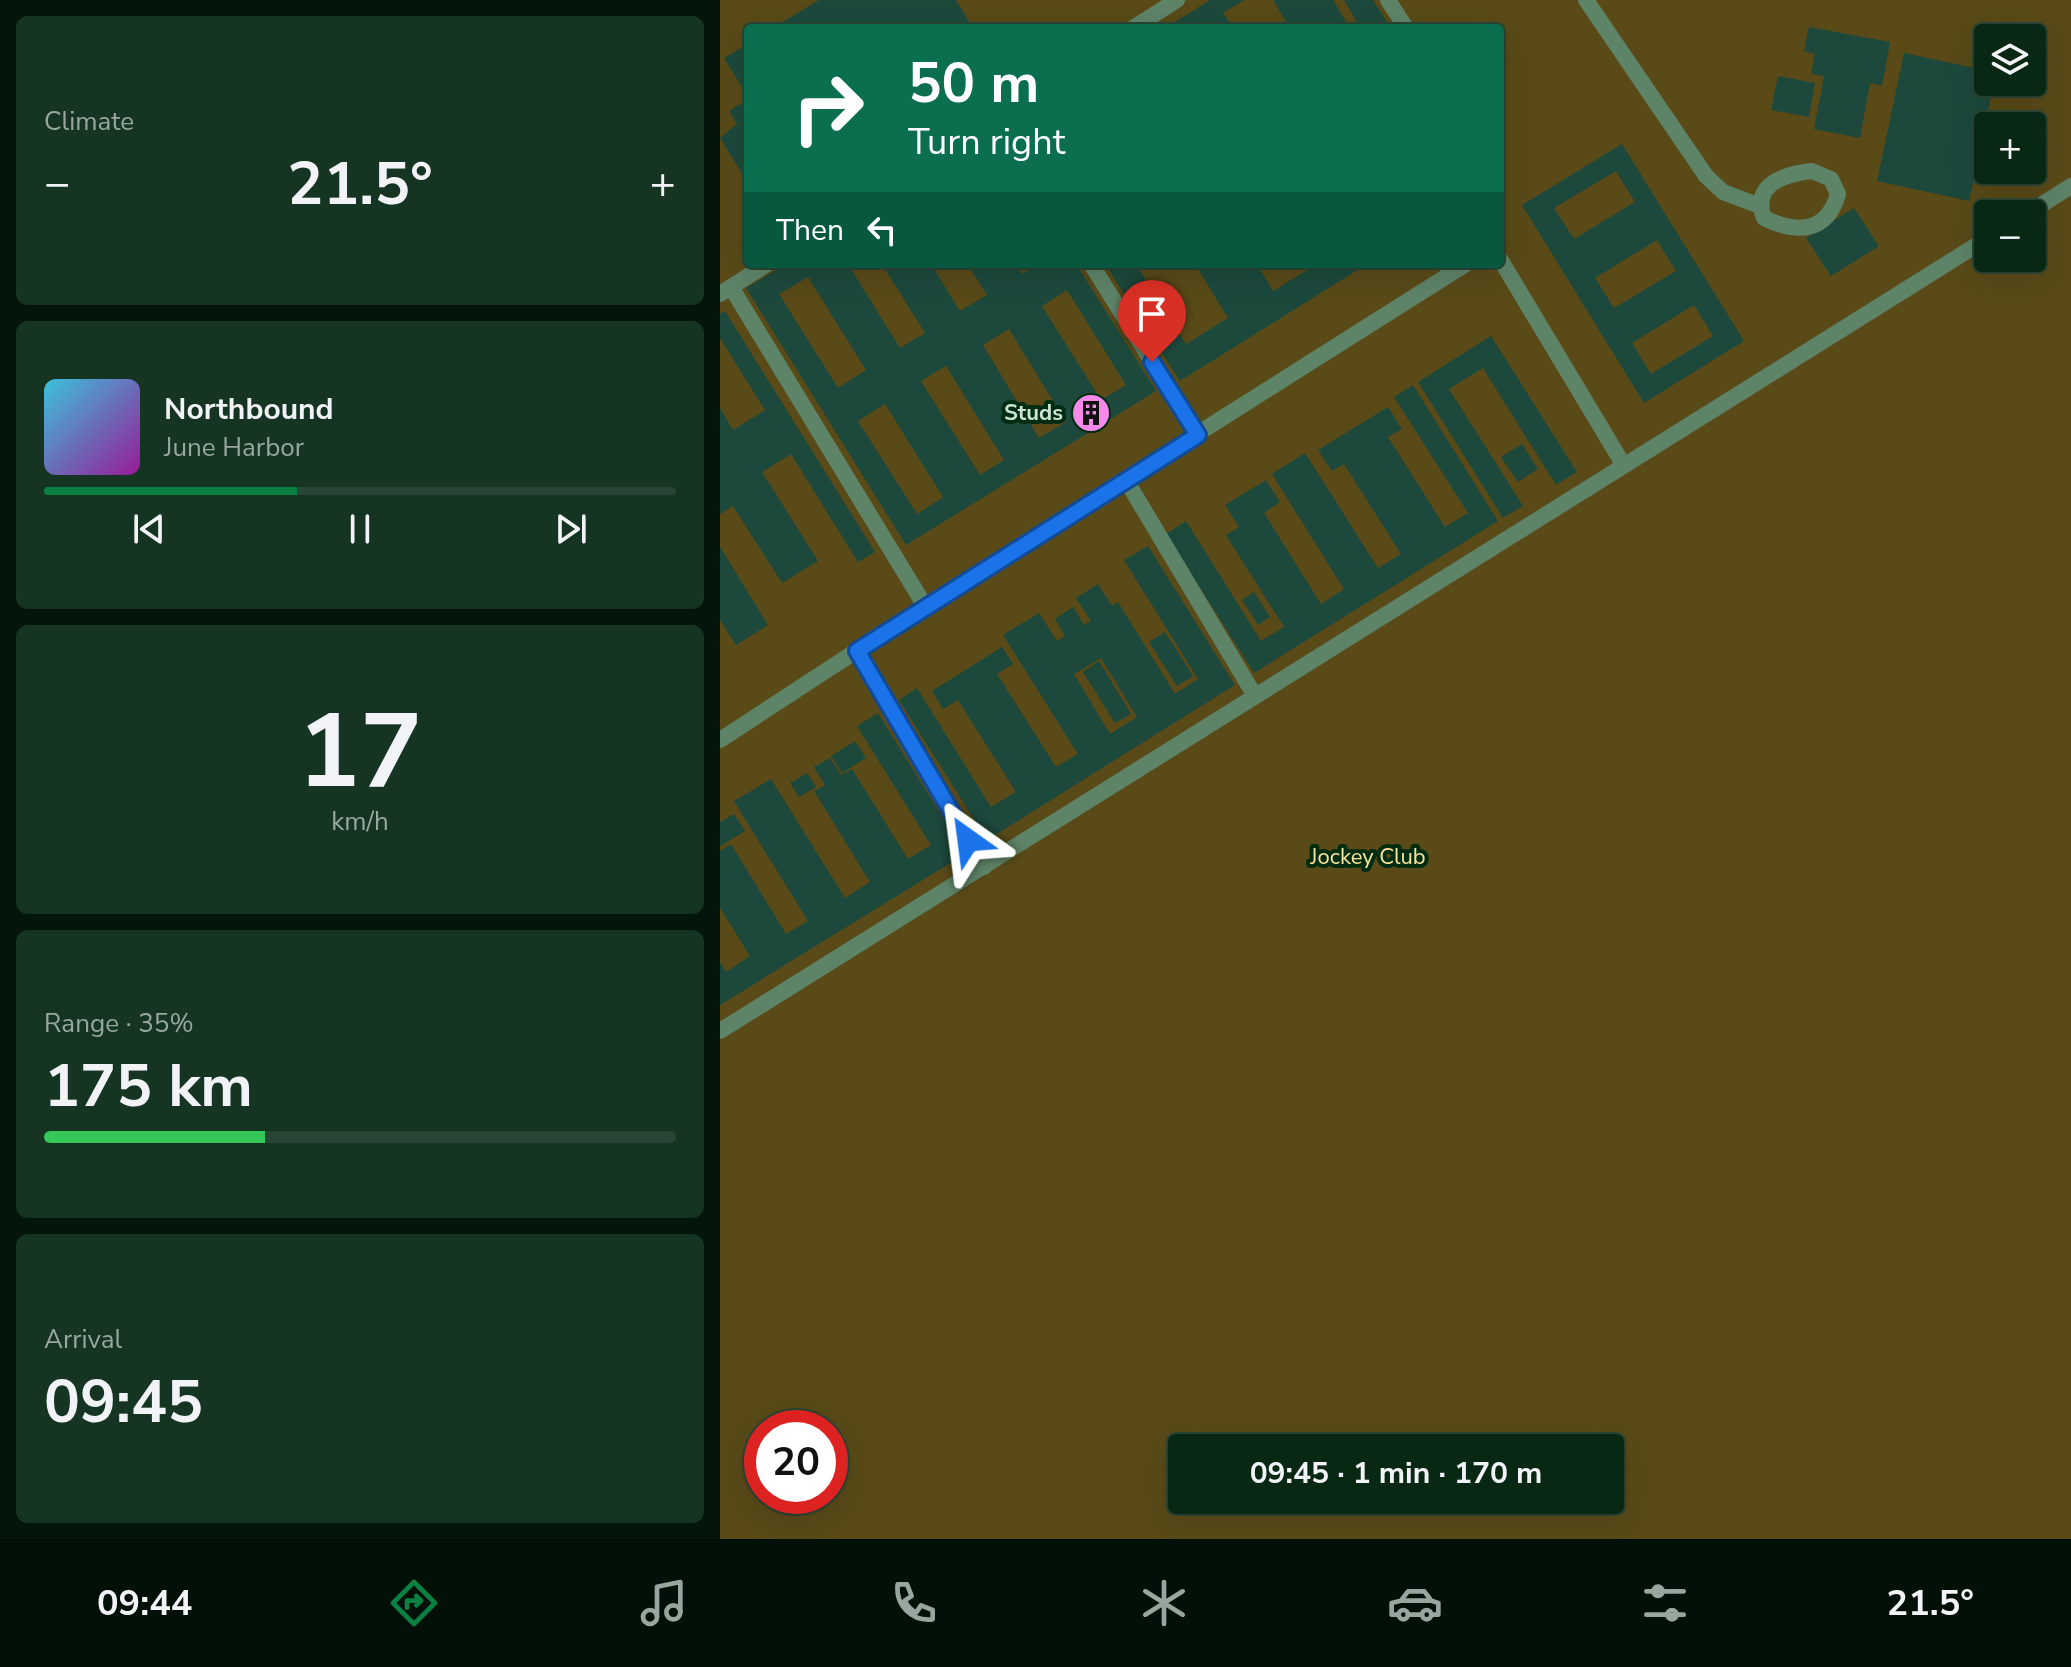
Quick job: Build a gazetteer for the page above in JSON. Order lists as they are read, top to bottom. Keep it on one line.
{"parks":["Jockey Club"],"places":{"building":["Studs"]},"page":{"tile":["Climate",["17","km/h"],["Range · 35%","175 km"],["Arrival","09:45"]],"map_buttons":["+","−"],"turn":["50 m","Turn right"],"heat":["−","21.5°","+"],"then":"Then","song":["Northbound","June Harbor"],"limit":"20","trip":"09:45 · 1 min · 170 m","tabs":["09:44","21.5°"]}}
